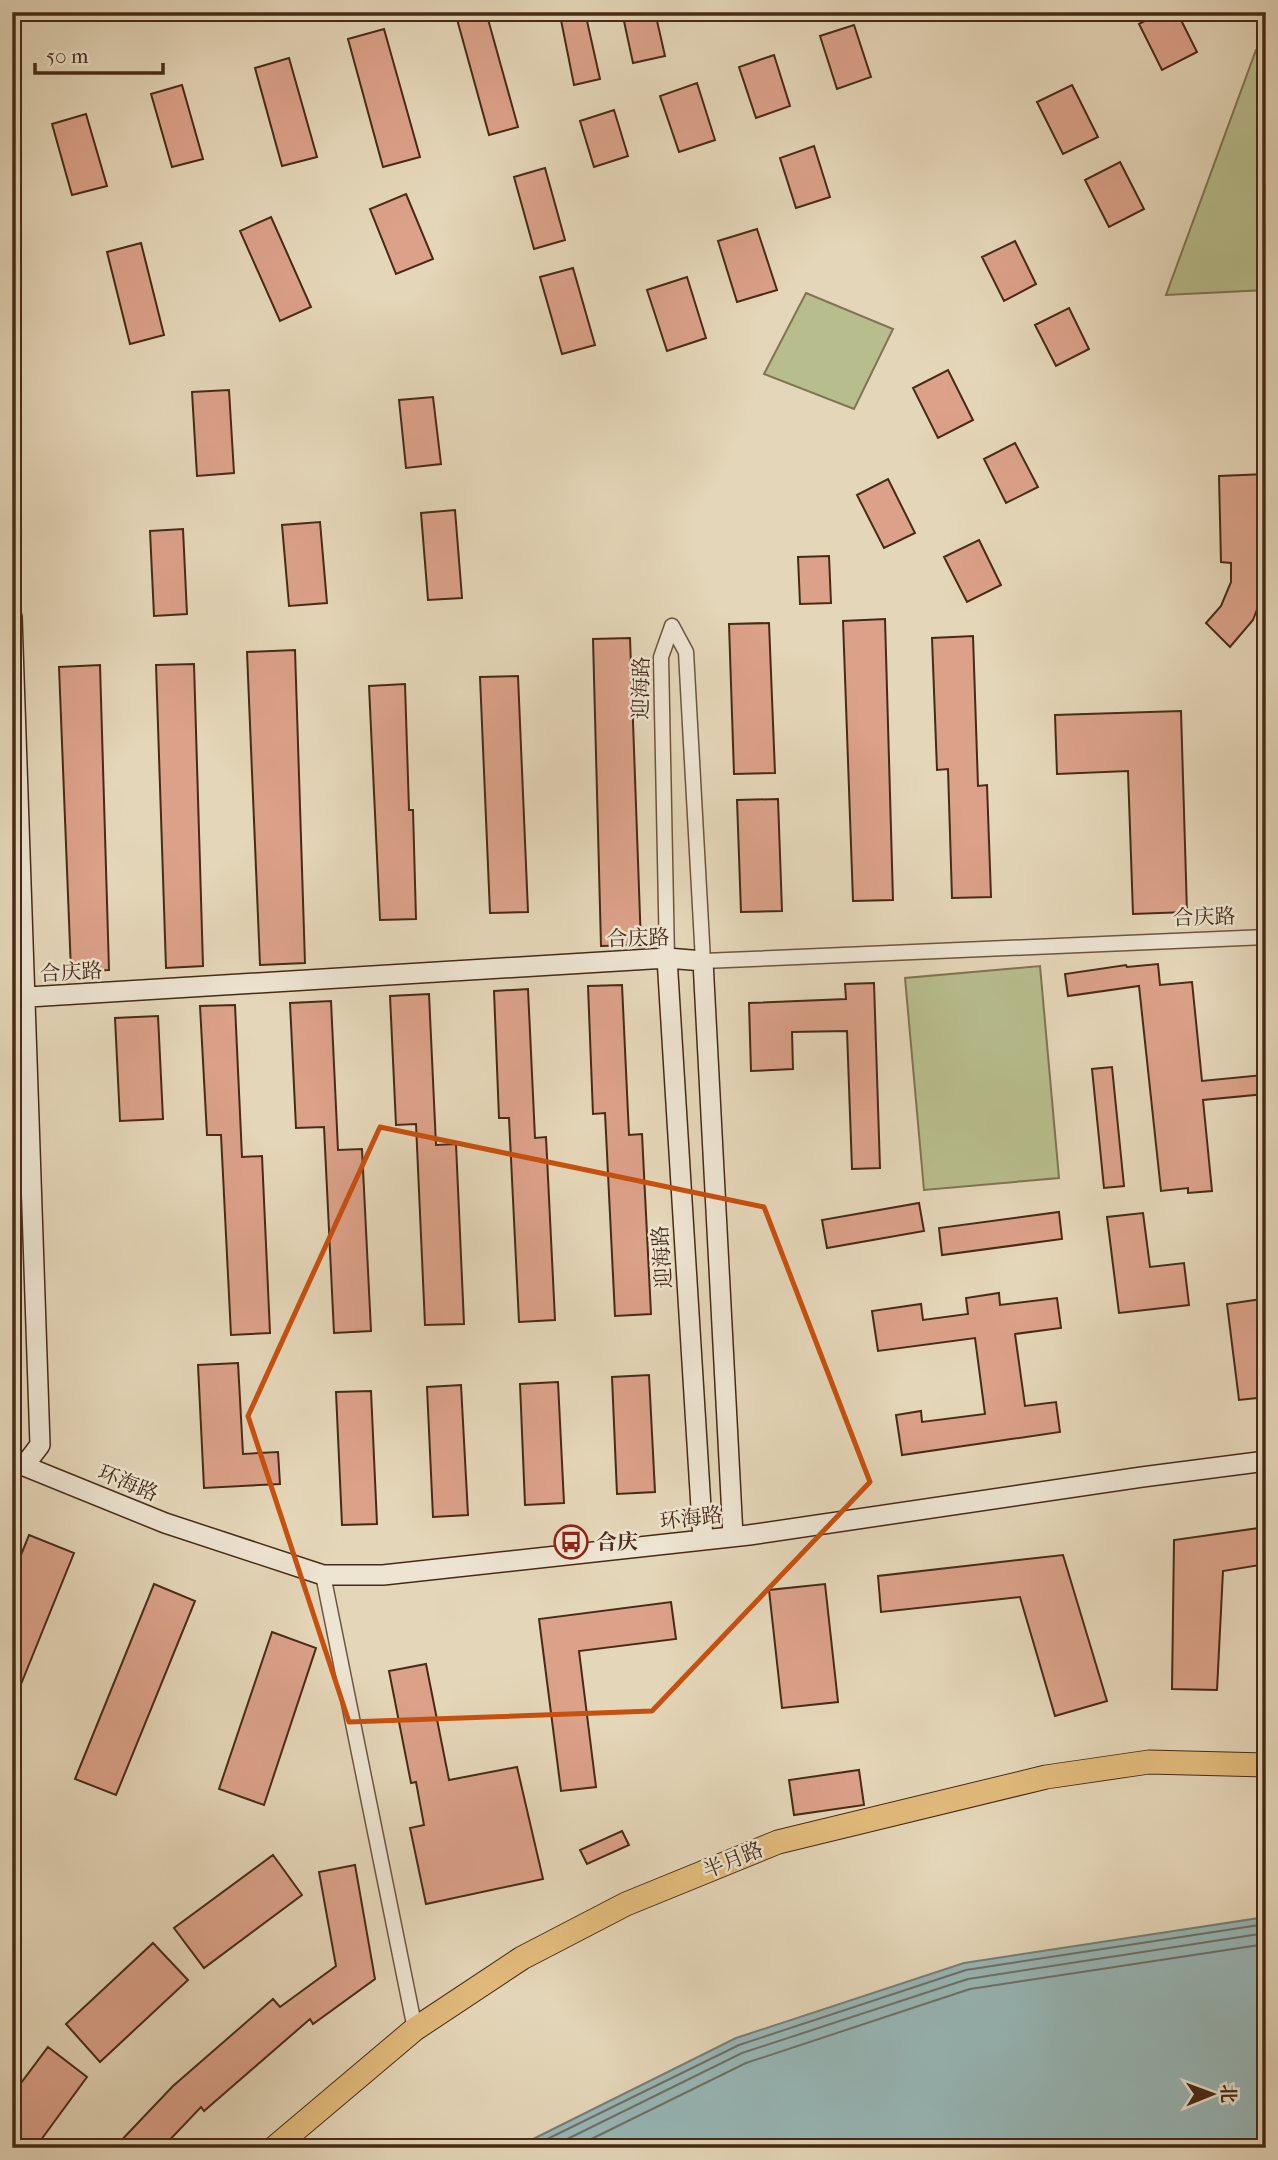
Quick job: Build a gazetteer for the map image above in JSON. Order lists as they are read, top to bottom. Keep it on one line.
{"streets":{"main road":["半月路"],"street":["迎海路","合庆路","环海路"]},"crossings":[["迎海路","合庆路"],["迎海路","环海路"]],"places":{"bus stop":["合庆"]},"scale_bar":"50 m","north":"right"}
